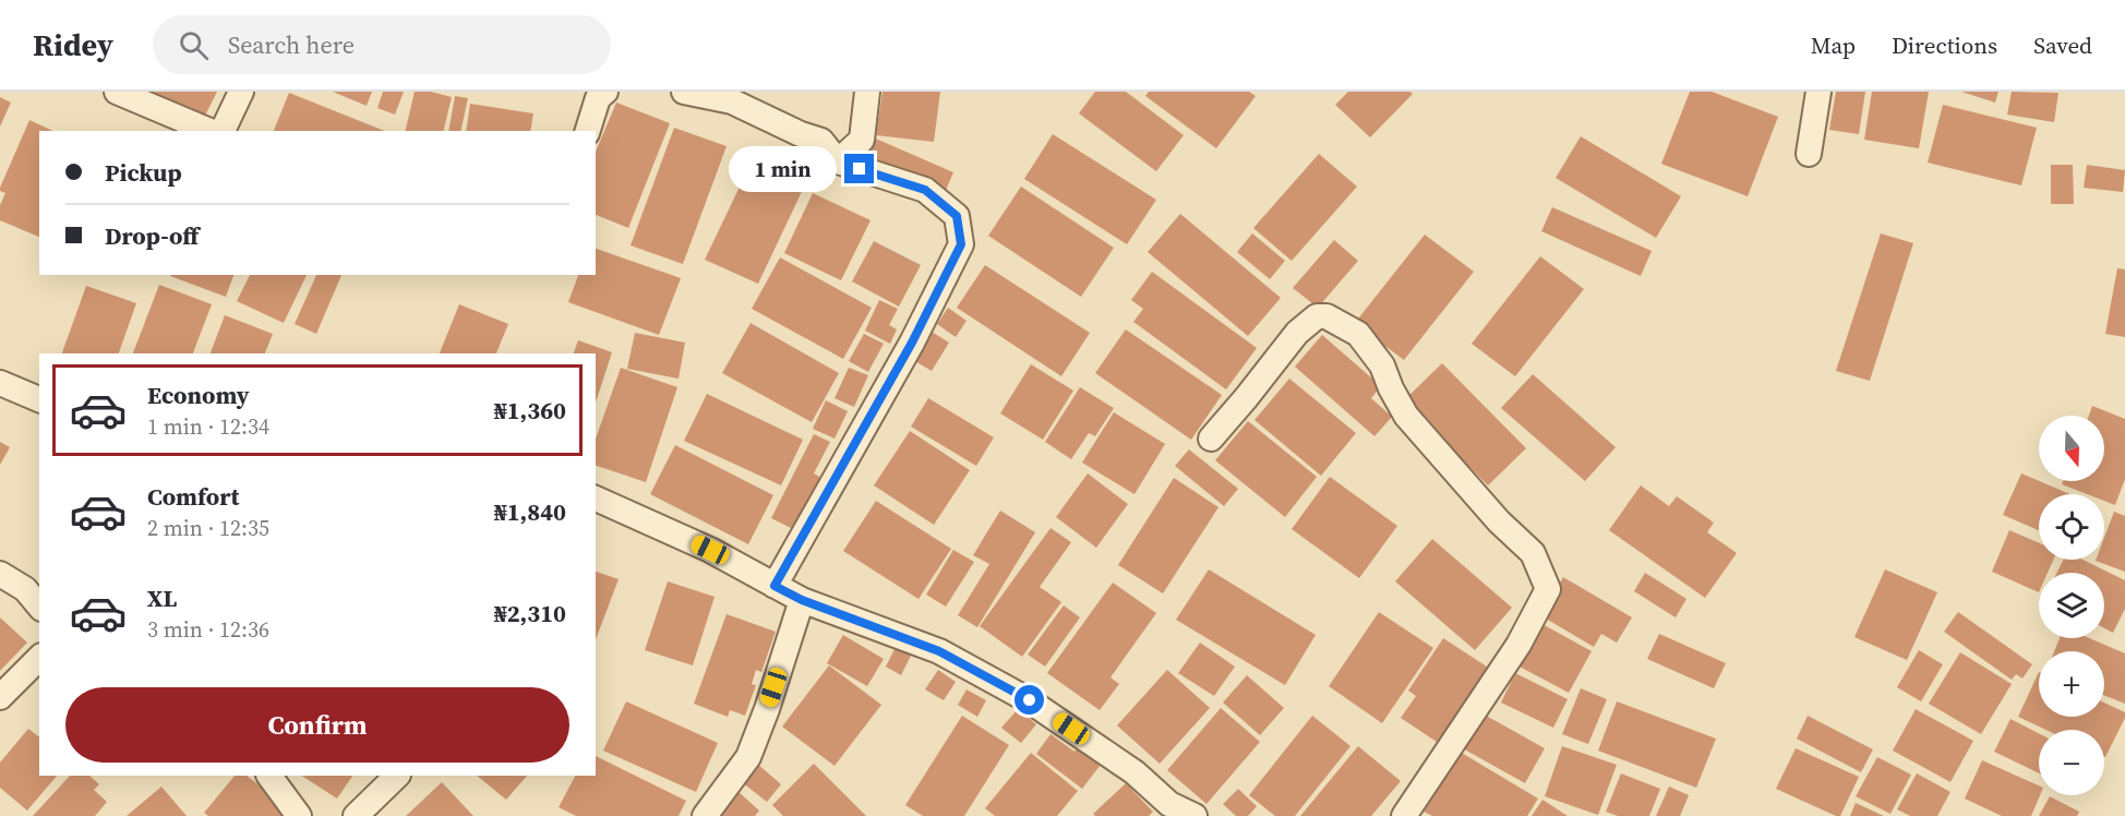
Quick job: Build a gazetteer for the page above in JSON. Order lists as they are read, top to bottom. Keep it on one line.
{"north":"bottom","page":{"header":"Ridey","search":"Search here","nav":["Map","Directions","Saved"],"banner":["Pickup","Drop-off"],"bubble":"1 min","list":[{"name":"Economy","note":"1 min · 12:34","value":"₦1,360"},{"name":"Comfort","note":"2 min · 12:35","value":"₦1,840"},{"name":"XL","note":"3 min · 12:36","value":"₦2,310"}],"map_buttons":["+","−"],"buttons":"Confirm"}}
